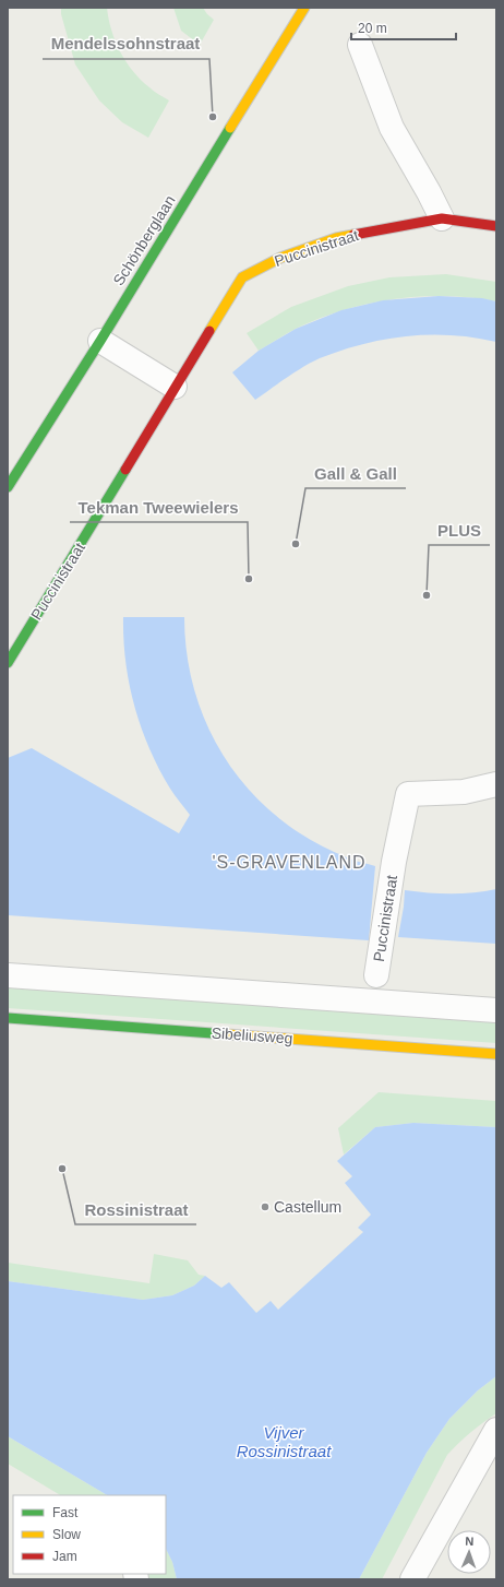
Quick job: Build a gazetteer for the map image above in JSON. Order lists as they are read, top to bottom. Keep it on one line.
{"streets":{"street":["Schönberglaan","Puccinistraat","Sibeliusweg"]},"districts":["'S-GRAVENLAND"],"water":["Vijver Rossinistraat"],"places":["Mendelssohnstraat","Gall & Gall","Tekman Tweewielers","PLUS","Rossinistraat","Castellum"],"legend":["Fast","Slow","Jam"],"scale_bar":"20 m","north":"top"}
